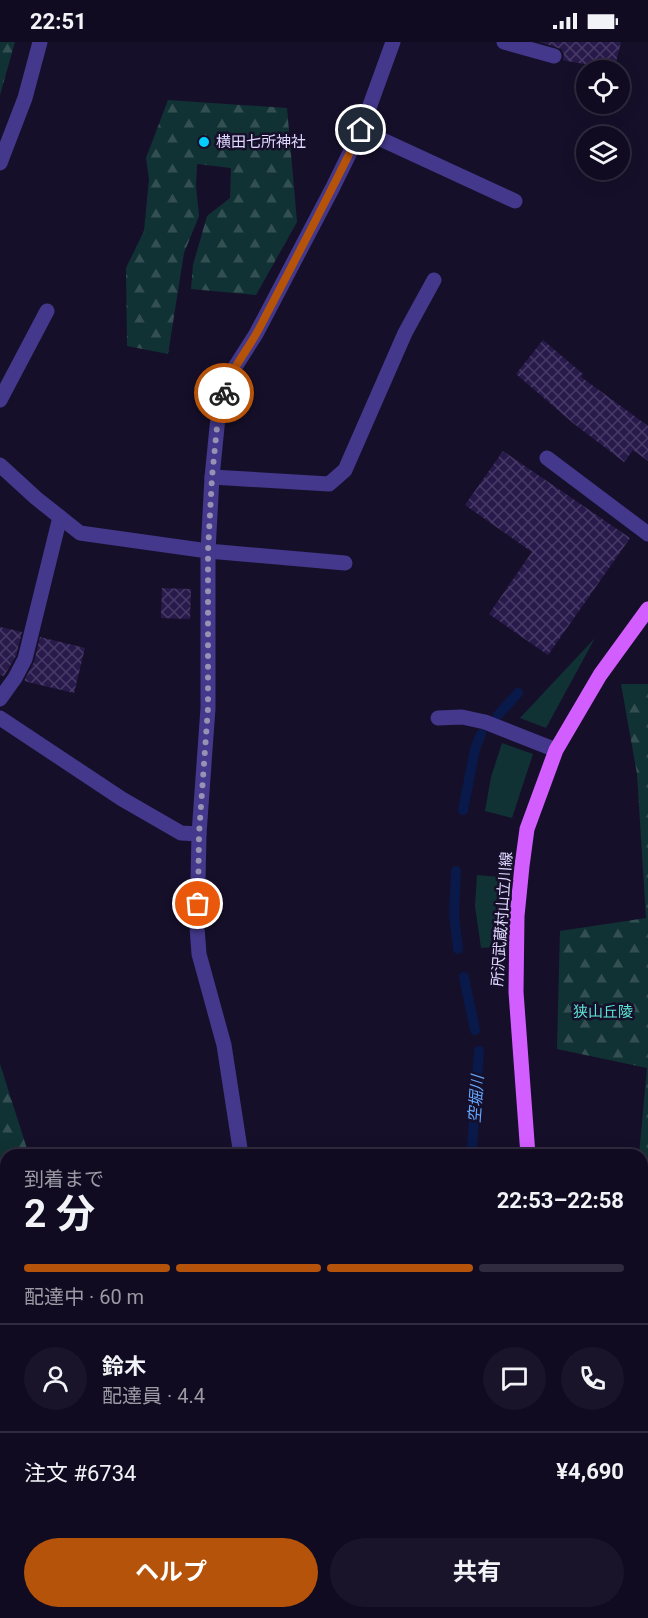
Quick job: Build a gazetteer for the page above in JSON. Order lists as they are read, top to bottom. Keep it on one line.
{"streets":{"main road":["所沢武蔵村山立川線"]},"water":["空堀川"],"parks":["狭山丘陵"],"places":["横田七所神社"],"page":{"status":"22:51","heading":["2 分","到着まで","22:53–22:58"],"panel":["鈴木","配達員 · 4.4","注文 #6734","¥4,690"],"bar":"配達中 · 60 m","buttons":["ヘルプ","共有"]}}
